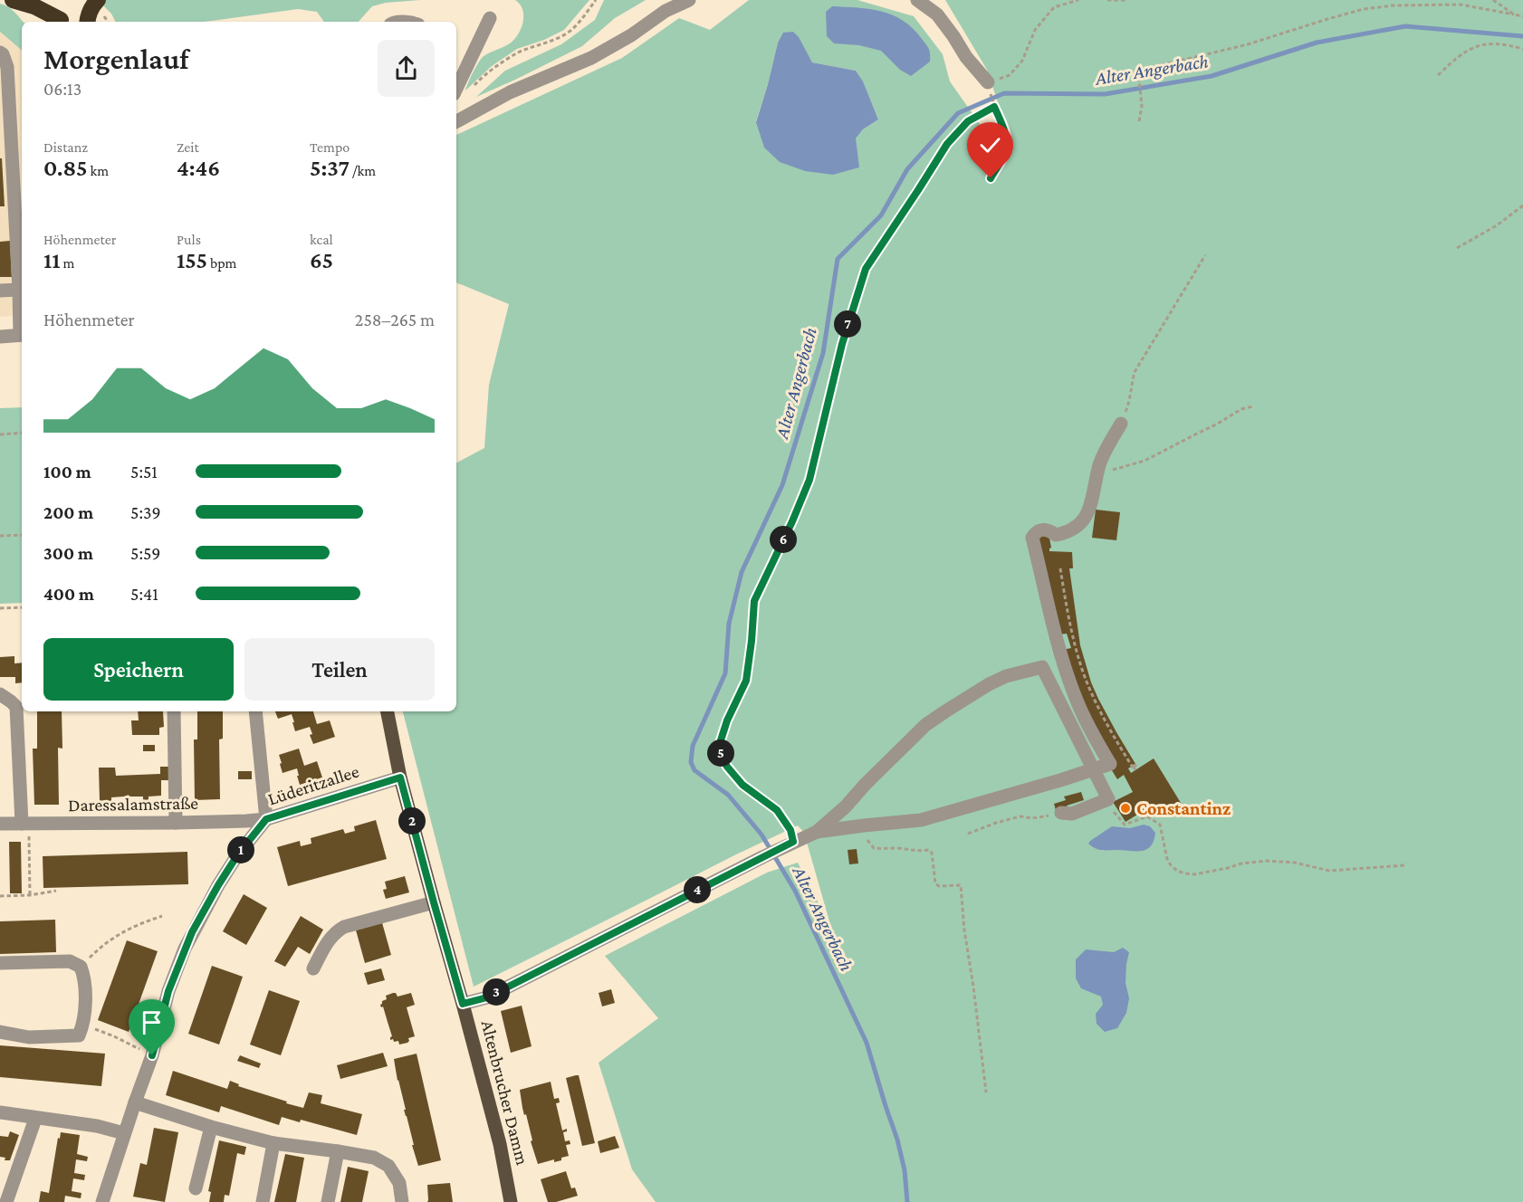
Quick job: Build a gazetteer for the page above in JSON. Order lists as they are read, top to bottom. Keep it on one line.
{"streets":{"main road":["Altenbrucher Damm"],"street":["Lüderitzallee","Daressalamstraße"]},"crossings":[["Lüderitzallee","Daressalamstraße"],["Lüderitzallee","Altenbrucher Damm"]],"water":["Alter Angerbach"],"places":["Constantinz"],"page":{"heading":["Morgenlauf","06:13"],"stats":[["Distanz","0.85 km"],["Zeit","4:46"],["Tempo","5:37 /km"],["Höhenmeter","11 m"],["Puls","155 bpm"],["kcal","65"]],"chart":["Höhenmeter","258–265 m"],"pins":["7","6","5","2","1","4","3"],"list":[{"name":"100 m","note":"5:51"},{"name":"200 m","note":"5:39"},{"name":"300 m","note":"5:59"},{"name":"400 m","note":"5:41"}],"buttons":["Speichern","Teilen"]}}
